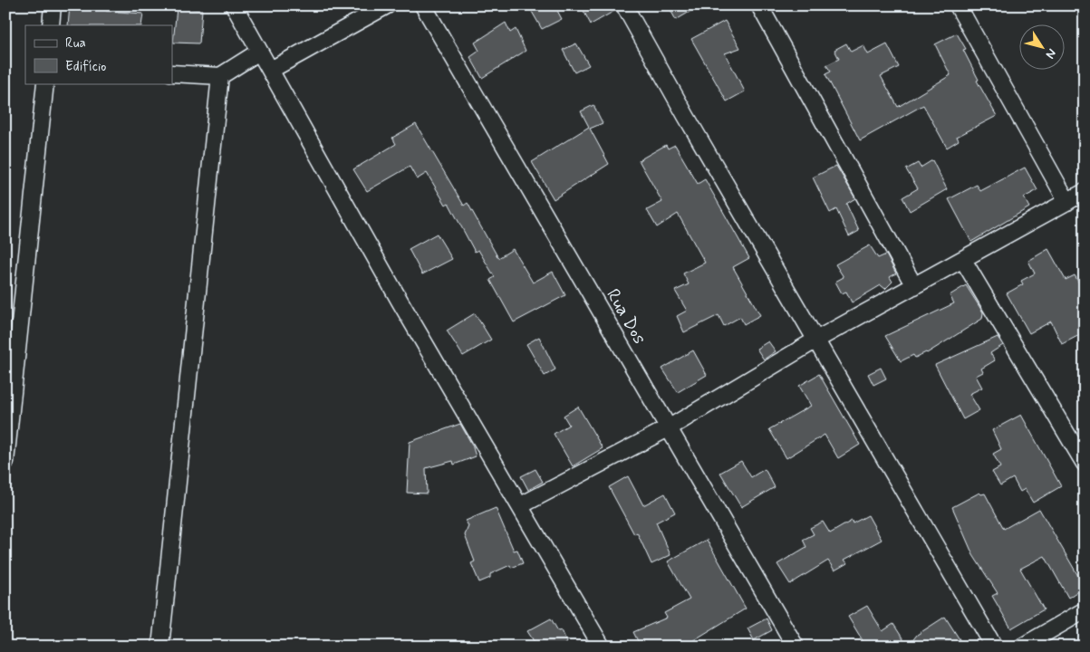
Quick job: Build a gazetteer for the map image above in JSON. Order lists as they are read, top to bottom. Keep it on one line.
{"streets":{"street":["Rua Dos"]},"legend":["Rua","Edifício"],"north":"bottom right"}
